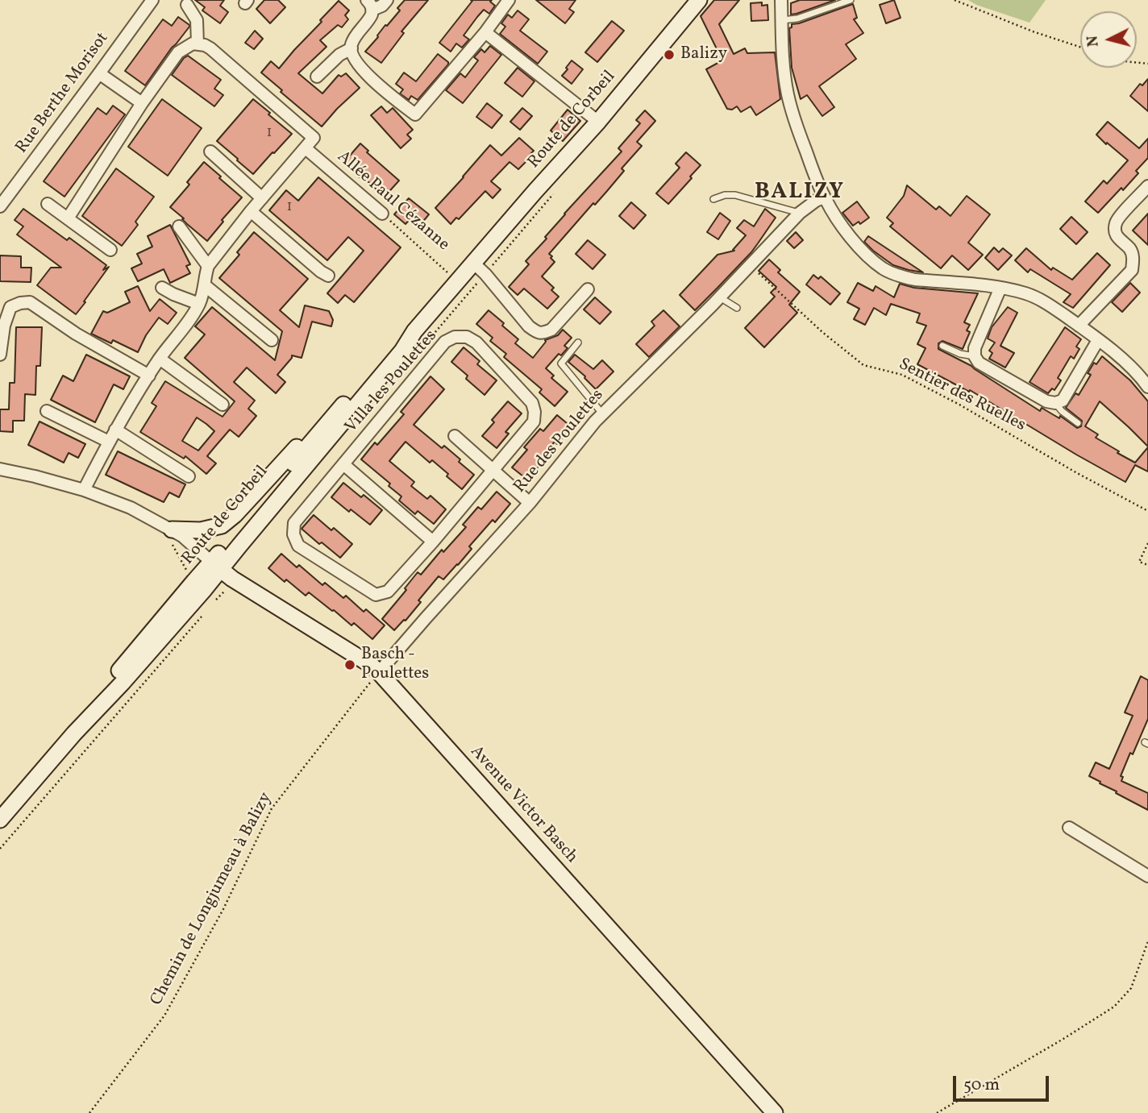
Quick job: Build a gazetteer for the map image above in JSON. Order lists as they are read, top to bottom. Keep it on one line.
{"streets":{"main road":["Route de Corbeil","Avenue Victor Basch"],"street":["Rue Berthe Morisot","Allée Paul Cézanne","Villa les Poulettes","Rue des Poulettes"],"path":["Sentier des Ruelles","Chemin de Longjumeau à Balizy"]},"crossings":[["Route de Corbeil","Allée Paul Cézanne"],["Route de Corbeil","Avenue Victor Basch"],["Sentier des Ruelles","Rue des Poulettes"],["Rue des Poulettes","Avenue Victor Basch"],["Rue des Poulettes","Chemin de Longjumeau à Balizy"],["Avenue Victor Basch","Chemin de Longjumeau à Balizy"]],"districts":["BALIZY"],"places":["Balizy","Basch - Poulettes"],"house_numbers":["1","1"],"scale_bar":"50 m","north":"left"}
